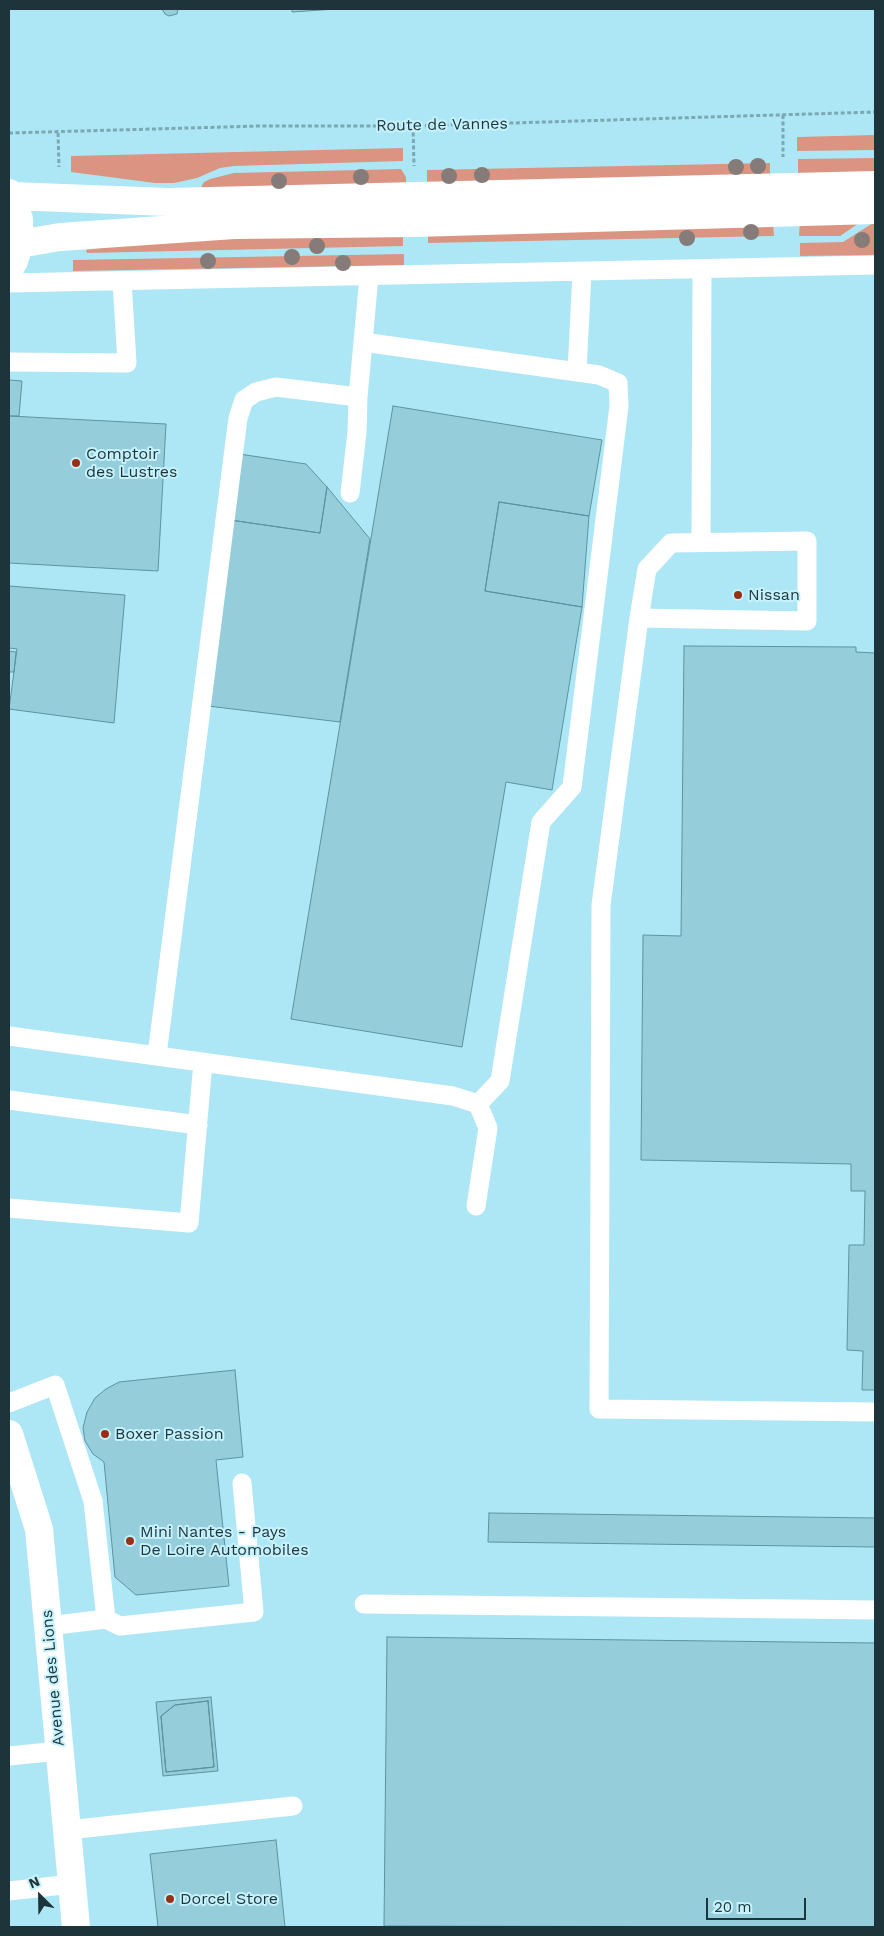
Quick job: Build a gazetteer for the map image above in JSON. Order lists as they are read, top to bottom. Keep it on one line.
{"streets":{"main road":["Avenue des Lions"],"path":["Route de Vannes"]},"places":["Comptoir des Lustres","Nissan","Boxer Passion","Mini Nantes - Pays De Loire Automobiles","Dorcel Store"],"scale_bar":"20 m","north":"top left"}
